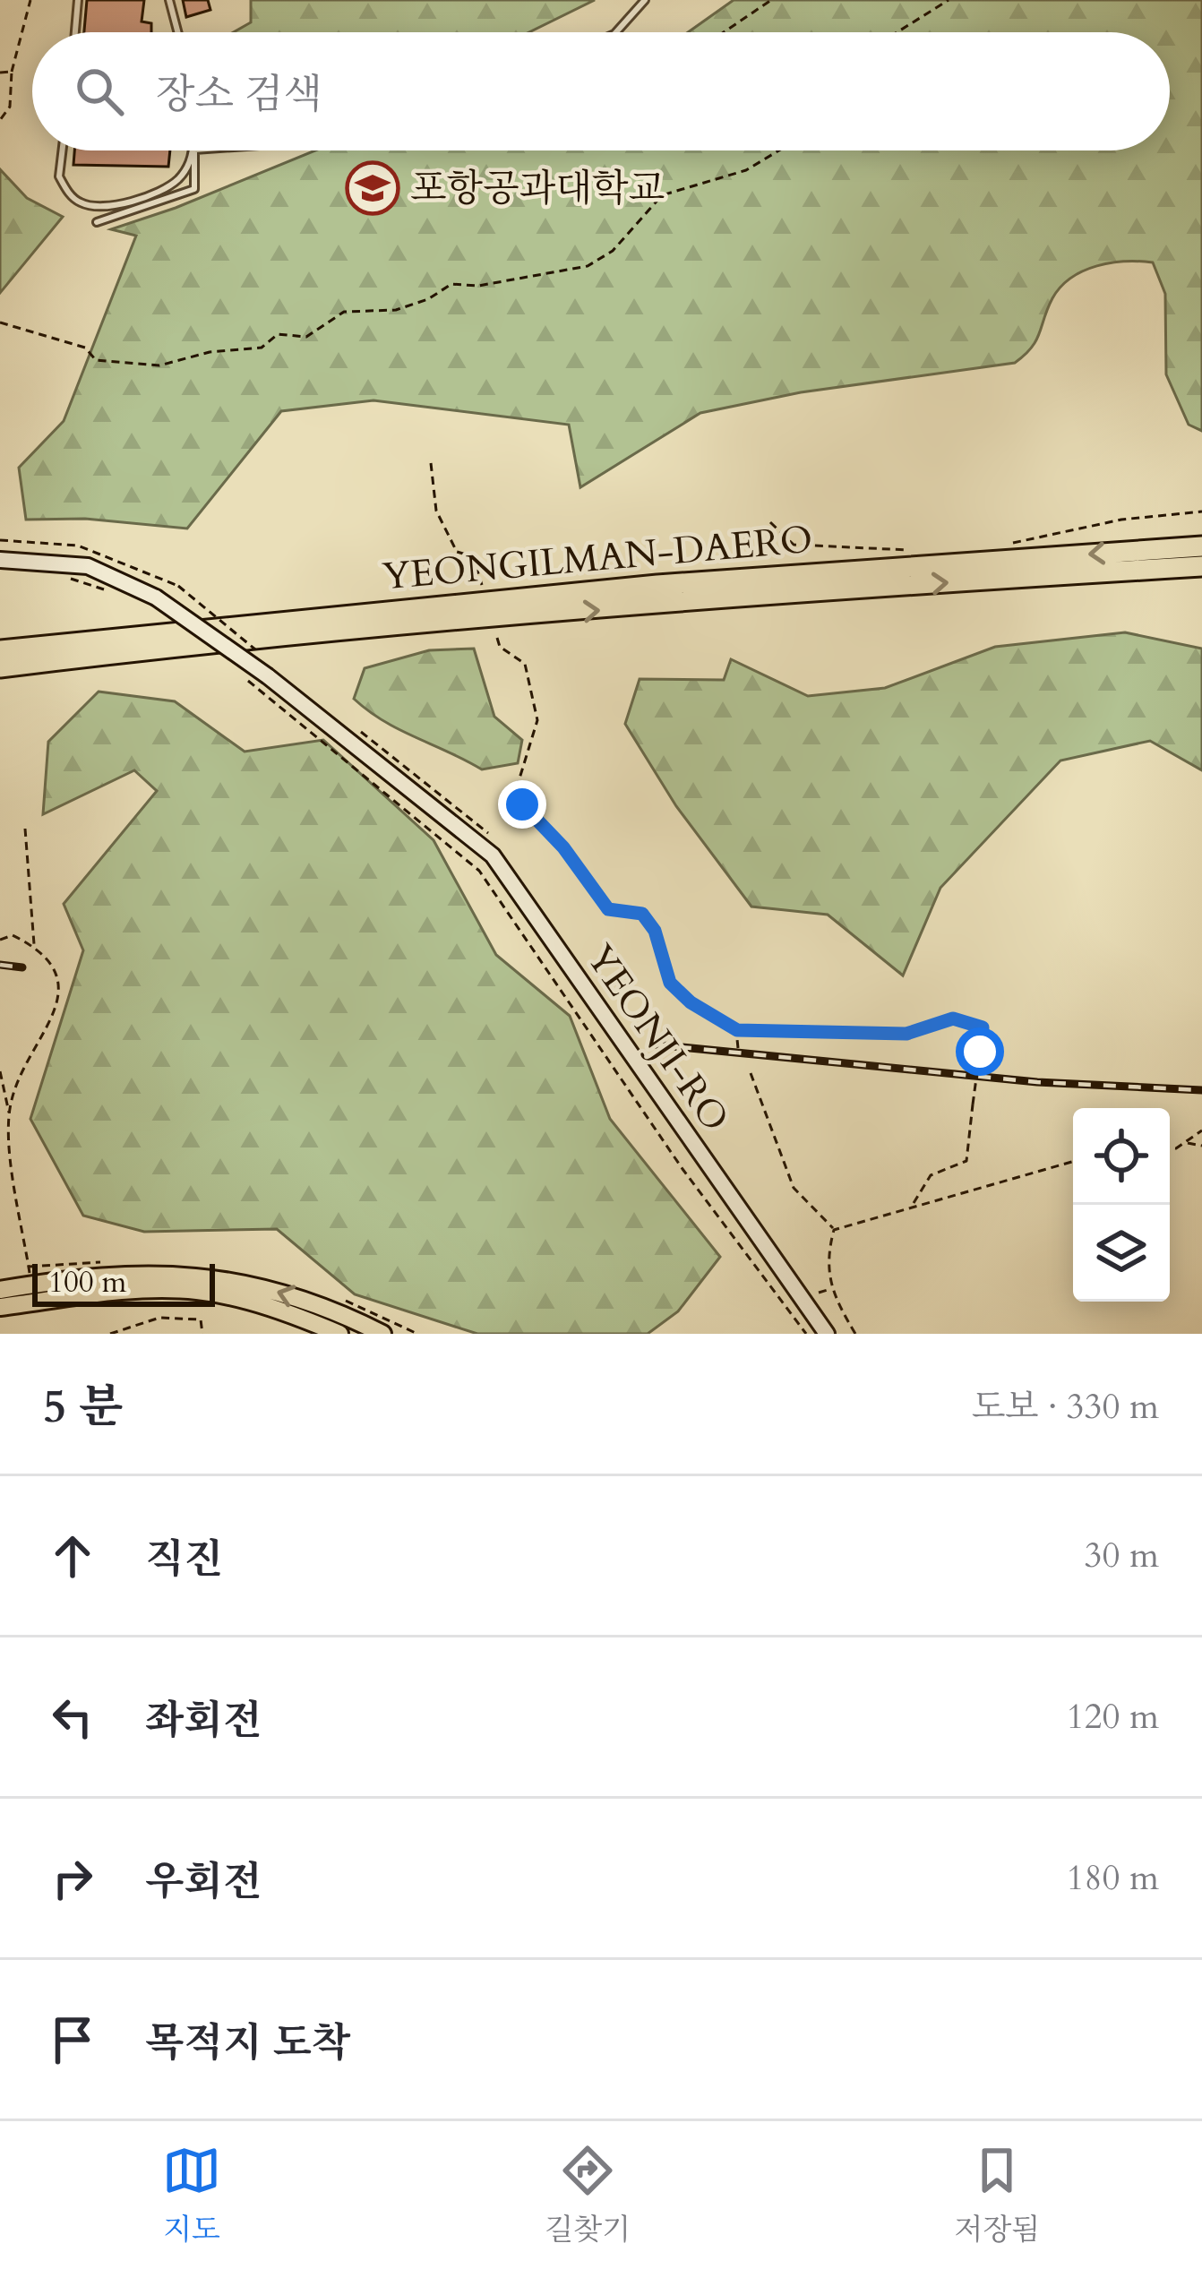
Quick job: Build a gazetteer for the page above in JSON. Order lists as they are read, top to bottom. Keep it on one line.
{"streets":{"highway":["YEONGILMAN-DAERO"],"main road":["YEONJI-RO"]},"places":{"school or university":["포항공과대학교"]},"scale_bar":"100 m","page":{"search":"장소 검색","scale":"100 m","heading":["5 분","도보 · 330 m"],"list":[["직진","30 m"],["좌회전","120 m"],["우회전","180 m"],"목적지 도착"],"nav":["지도","길찾기","저장됨"]}}
